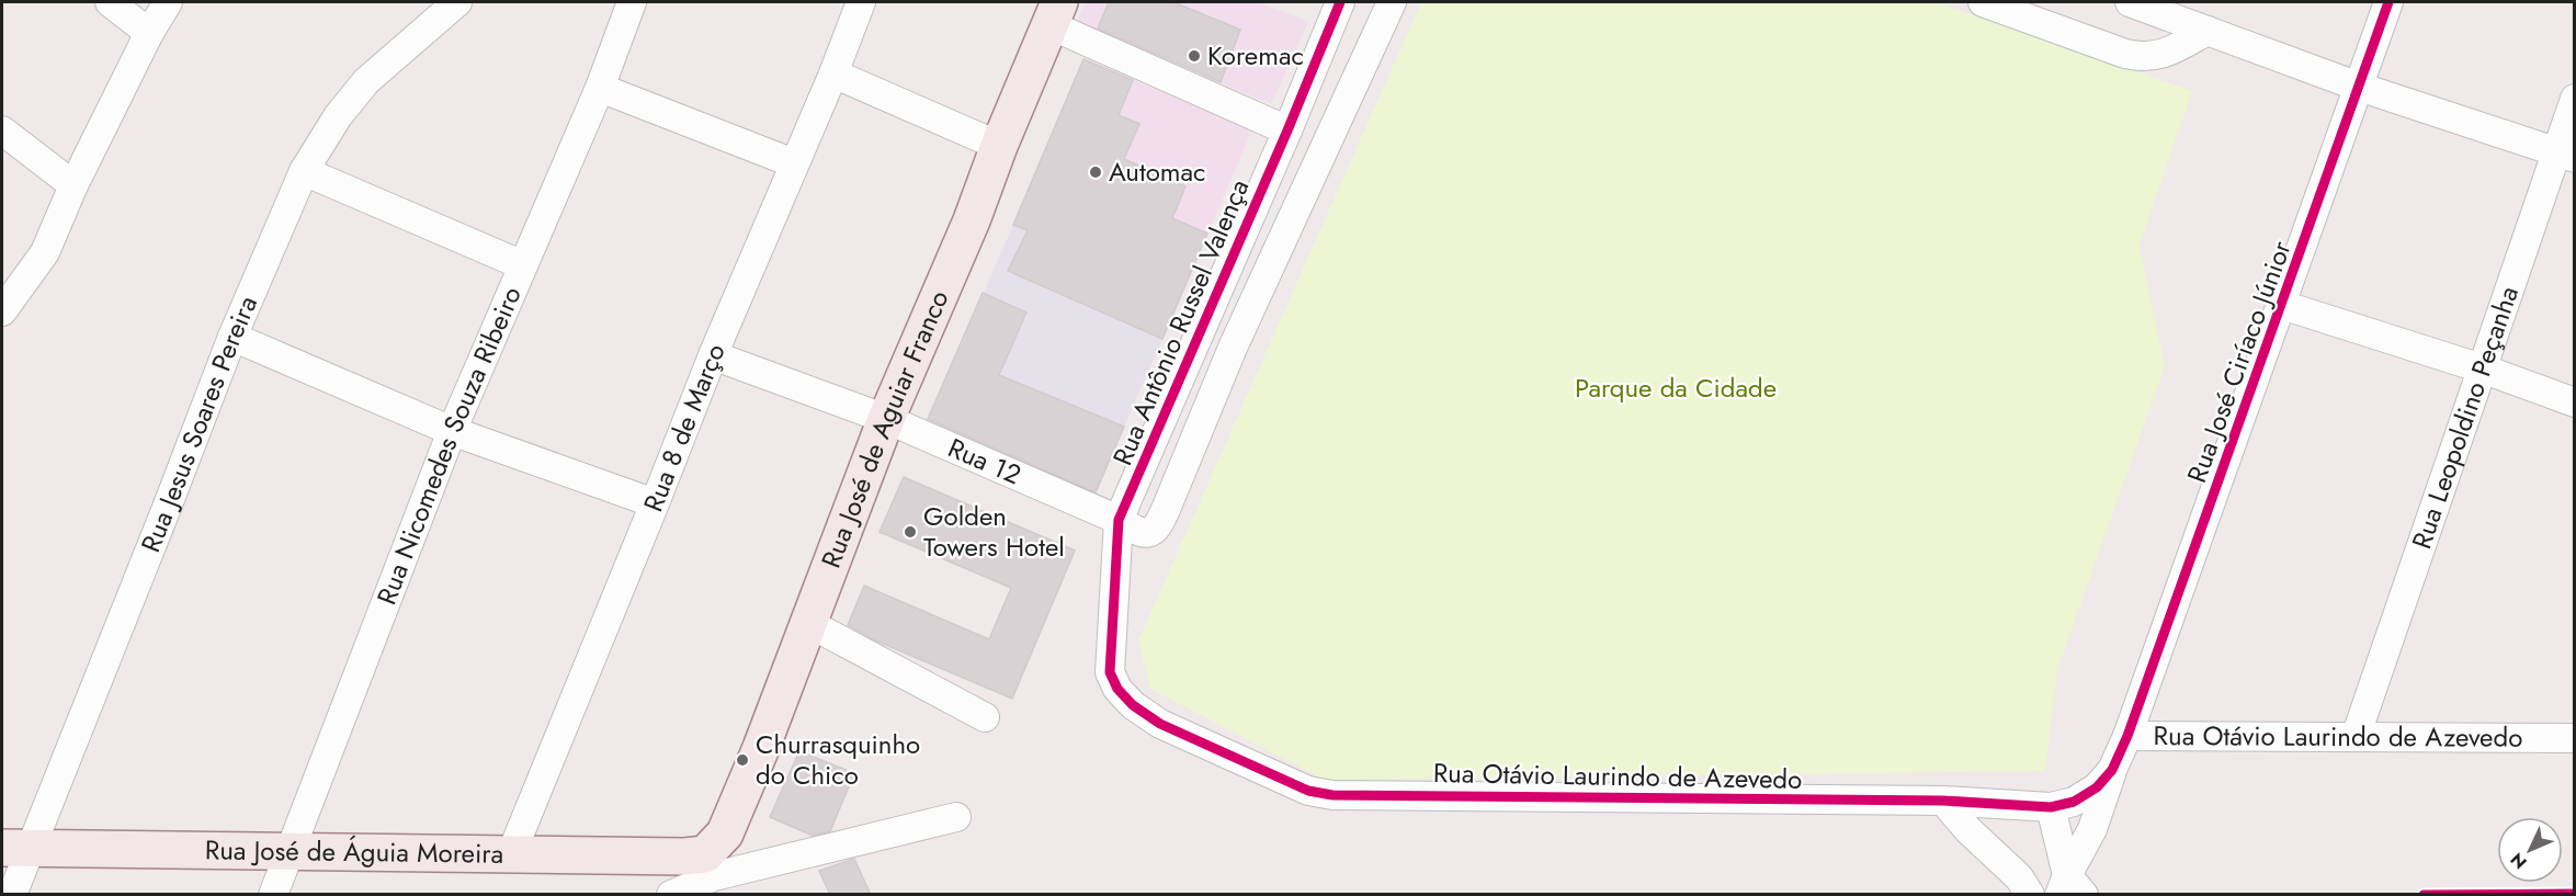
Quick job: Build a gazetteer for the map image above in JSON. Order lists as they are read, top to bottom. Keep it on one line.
{"streets":{"main road":["Rua José de Aguiar Franco","Rua José de Águia Moreira"],"street":["Rua Antônio Russel Valença","Rua José Ciríaco Júnior","Rua Leopoldino Peçanha","Rua Jesus Soares Pereira","Rua 8 de Março","Rua Nicomedes Souza Ribeiro","Rua 12","Rua Otávio Laurindo de Azevedo"]},"crossings":[["Rua Antônio Russel Valença","Rua 12"],["Rua Antônio Russel Valença","Rua Otávio Laurindo de Azevedo"],["Rua José Ciríaco Júnior","Rua Otávio Laurindo de Azevedo"],["Rua Leopoldino Peçanha","Rua Otávio Laurindo de Azevedo"],["Rua Jesus Soares Pereira","Rua José de Águia Moreira"],["Rua 8 de Março","Rua 12"],["Rua 8 de Março","Rua José de Águia Moreira"],["Rua José de Aguiar Franco","Rua 12"],["Rua José de Aguiar Franco","Rua José de Águia Moreira"],["Rua Nicomedes Souza Ribeiro","Rua José de Águia Moreira"]],"parks":["Parque da Cidade"],"places":["Koremac","Automac","Golden Towers Hotel","Churrasquinho do Chico"],"north":"bottom left"}
